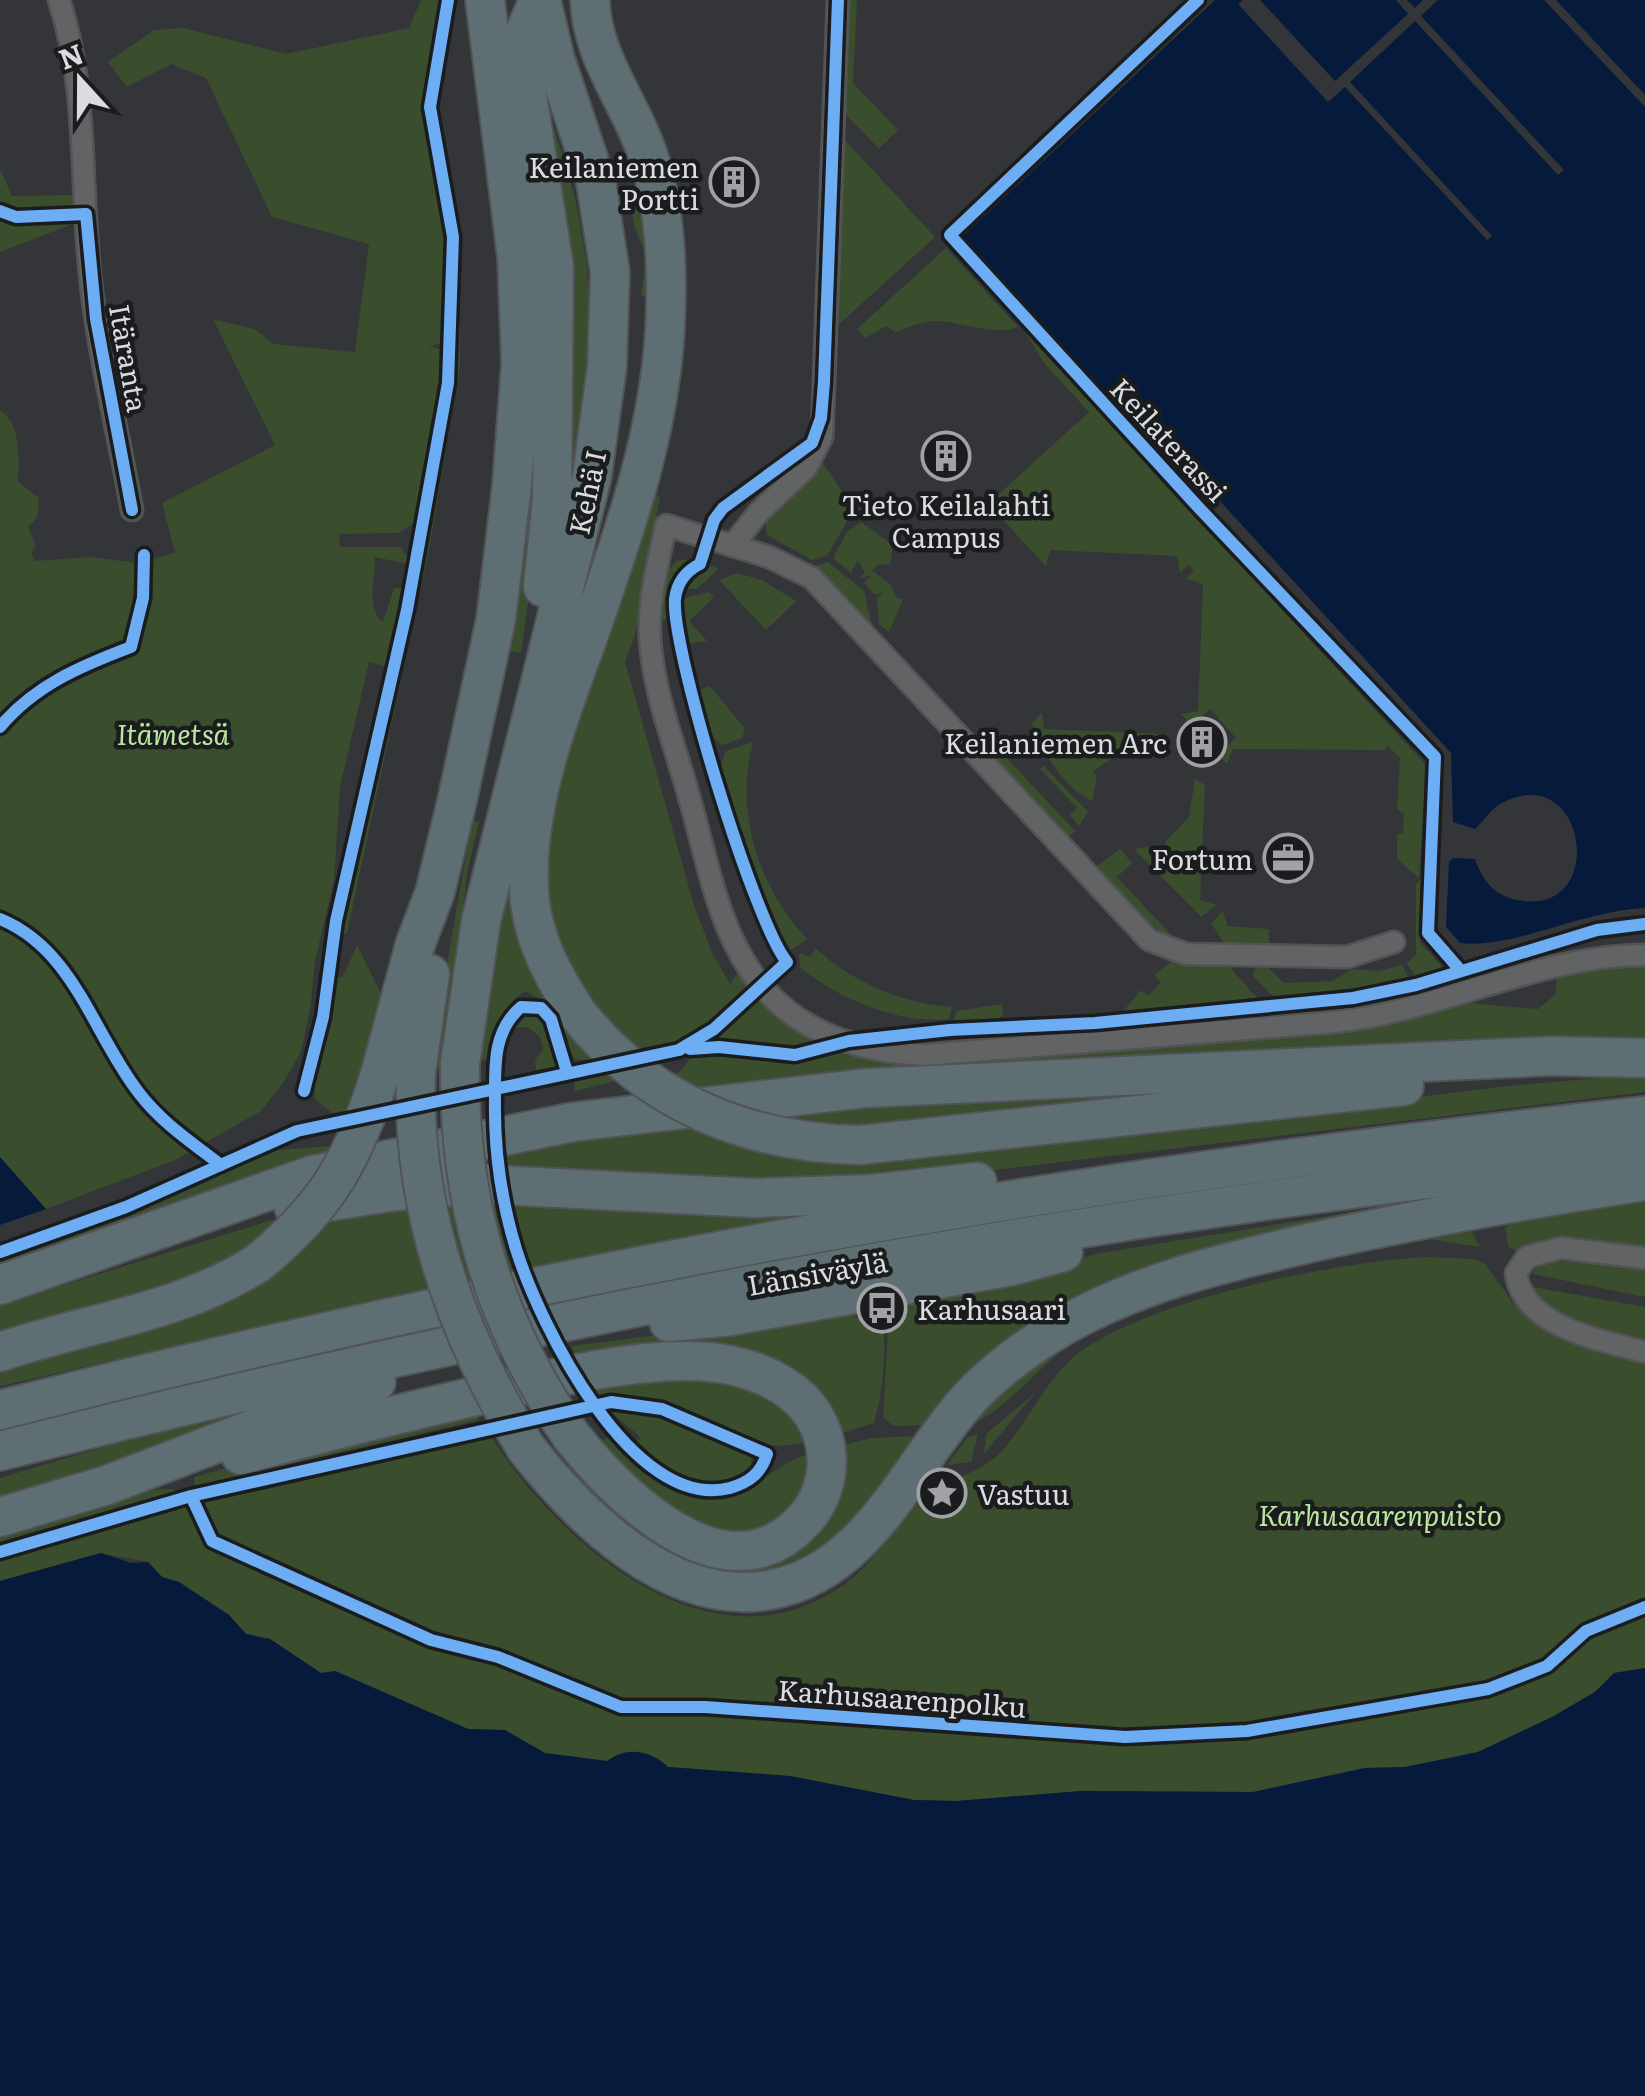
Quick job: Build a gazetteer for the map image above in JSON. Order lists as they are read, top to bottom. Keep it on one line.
{"streets":{"highway":["Kehä I","Länsiväylä"],"street":["Itäranta"],"cycle path":["Keilaterassi","Karhusaarenpolku"]},"parks":["Itämetsä","Karhusaarenpuisto"],"places":{"building":["Keilaniemen Portti","Tieto Keilalahti Campus","Keilaniemen Arc"],"office":["Fortum"],"bus stop":["Karhusaari"],"place":["Vastuu"]},"north":"top"}
